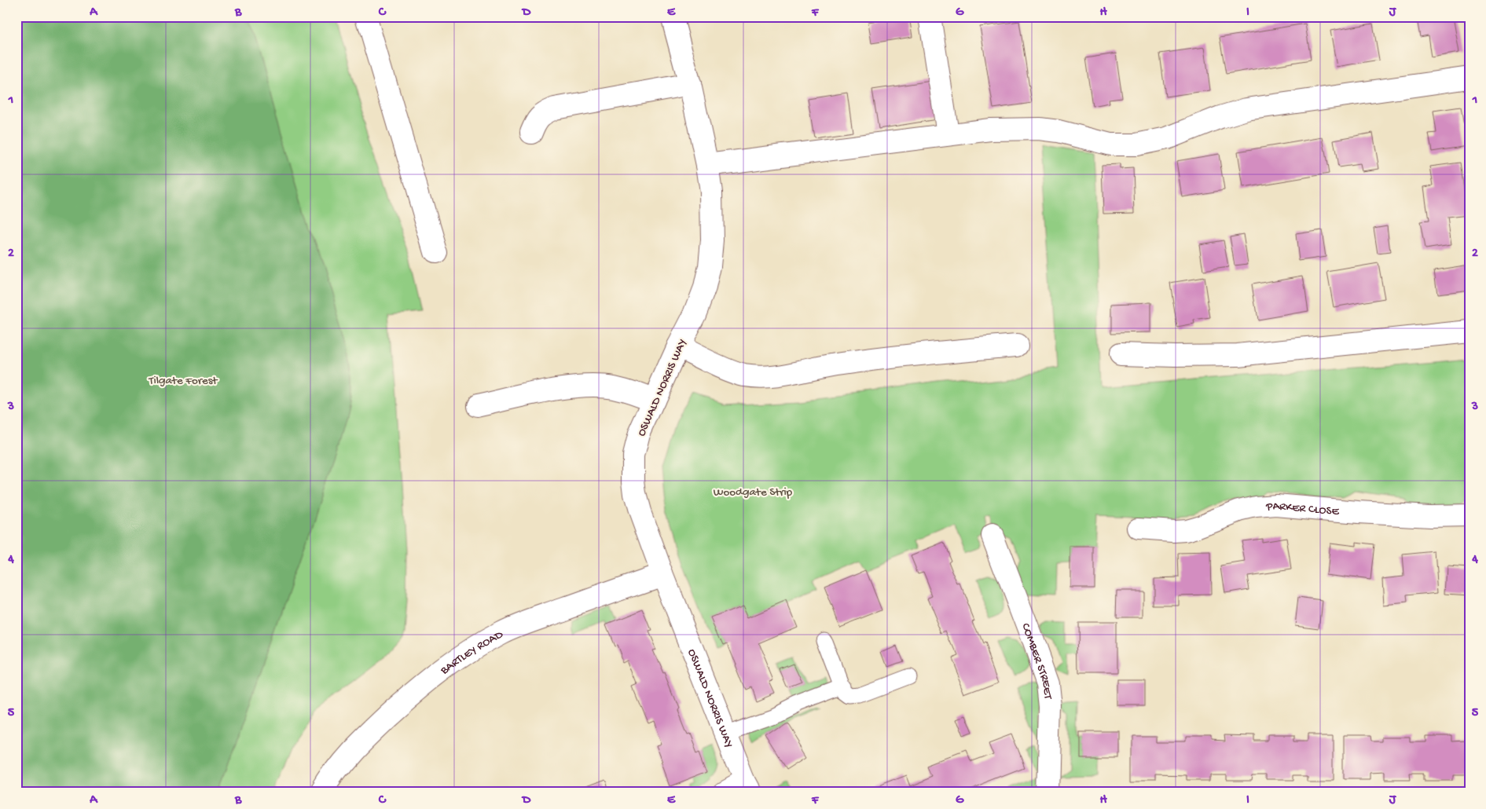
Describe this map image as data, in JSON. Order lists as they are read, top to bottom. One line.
{"streets":{"street":["OSWALD NORRIS WAY","PARKER CLOSE","BARTLEY ROAD","COMBER STREET"]},"crossings":[["OSWALD NORRIS WAY","BARTLEY ROAD"]],"parks":["Tilgate Forest","Woodgate Strip"],"grid":{"columns":["A","B","C","D","E","F","G","H","I","J"],"rows":["1","2","3","4","5"]}}
